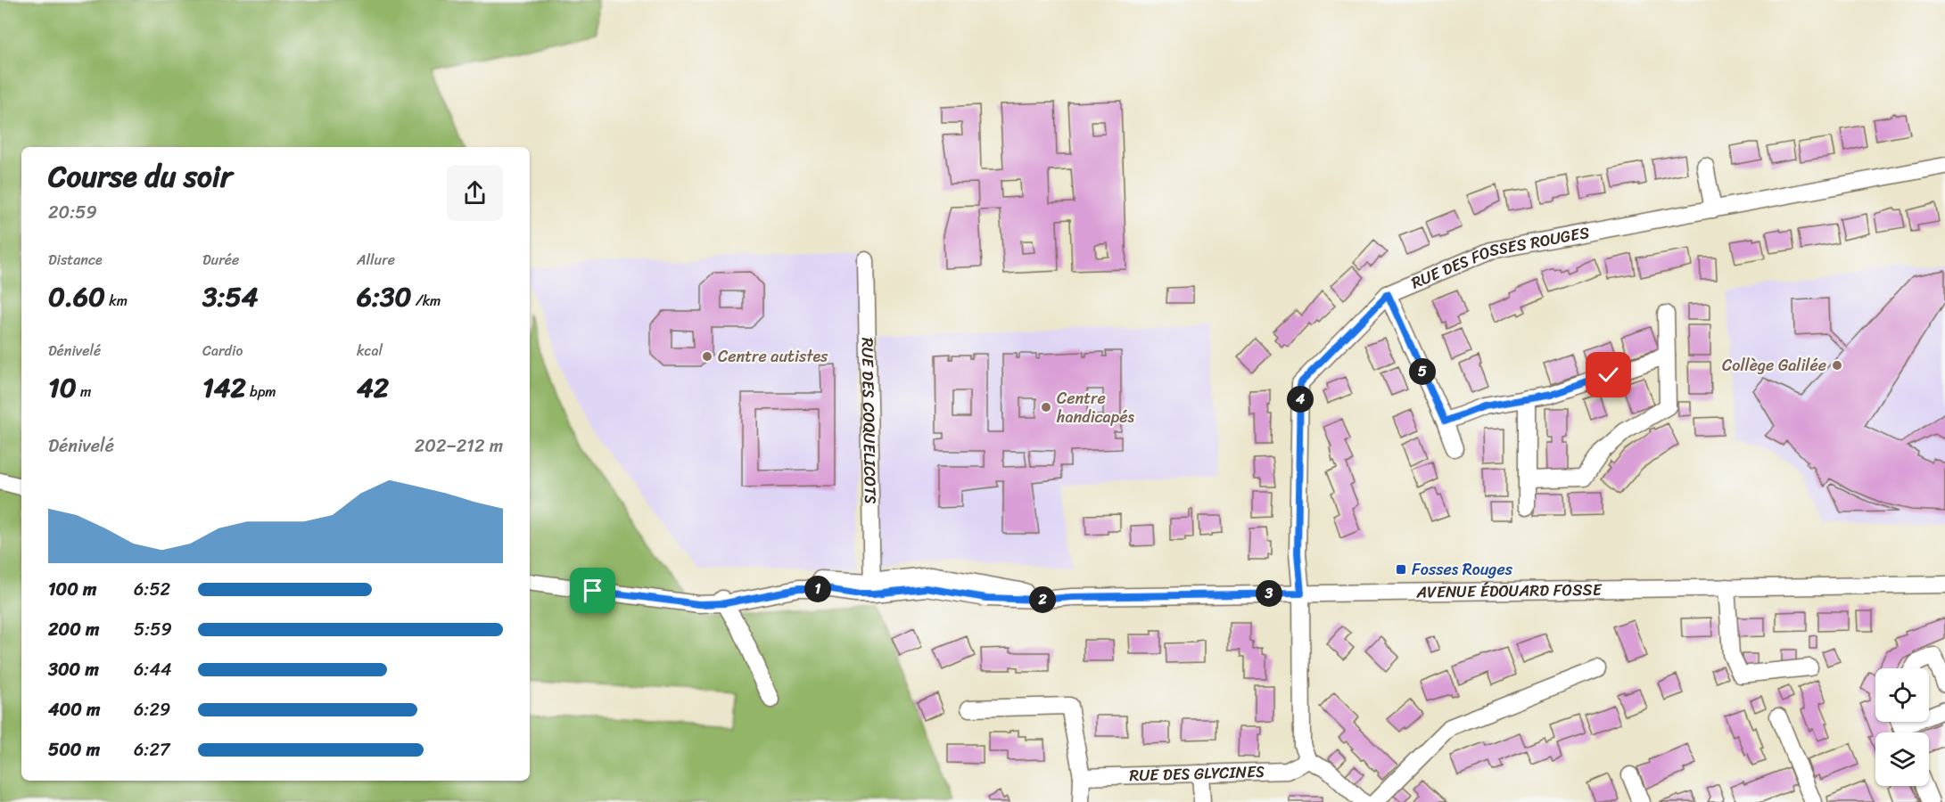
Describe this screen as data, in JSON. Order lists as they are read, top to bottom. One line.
{"streets":{"street":["RUE DES FOSSES ROUGES","RUE DES COQUELICOTS","AVENUE ÉDOUARD FOSSE","RUE DES GLYCINES"]},"crossings":[["RUE DES FOSSES ROUGES","AVENUE ÉDOUARD FOSSE"],["RUE DES FOSSES ROUGES","RUE DES GLYCINES"],["RUE DES COQUELICOTS","AVENUE ÉDOUARD FOSSE"]],"places":{"other":["Centre autistes","Collège Galilée","Centre handicapés"],"transit":["Fosses Rouges"]},"page":{"heading":["Course du soir","20:59"],"stats":[["Distance","0.60 km"],["Durée","3:54"],["Allure","6:30 /km"],["Dénivelé","10 m"],["Cardio","142 bpm"],["kcal","42"]],"pins":["5","4","1","3","2"],"chart":["Dénivelé","202–212 m"],"list":[{"name":"100 m","note":"6:52"},{"name":"200 m","note":"5:59"},{"name":"300 m","note":"6:44"},{"name":"400 m","note":"6:29"},{"name":"500 m","note":"6:27"}]}}
